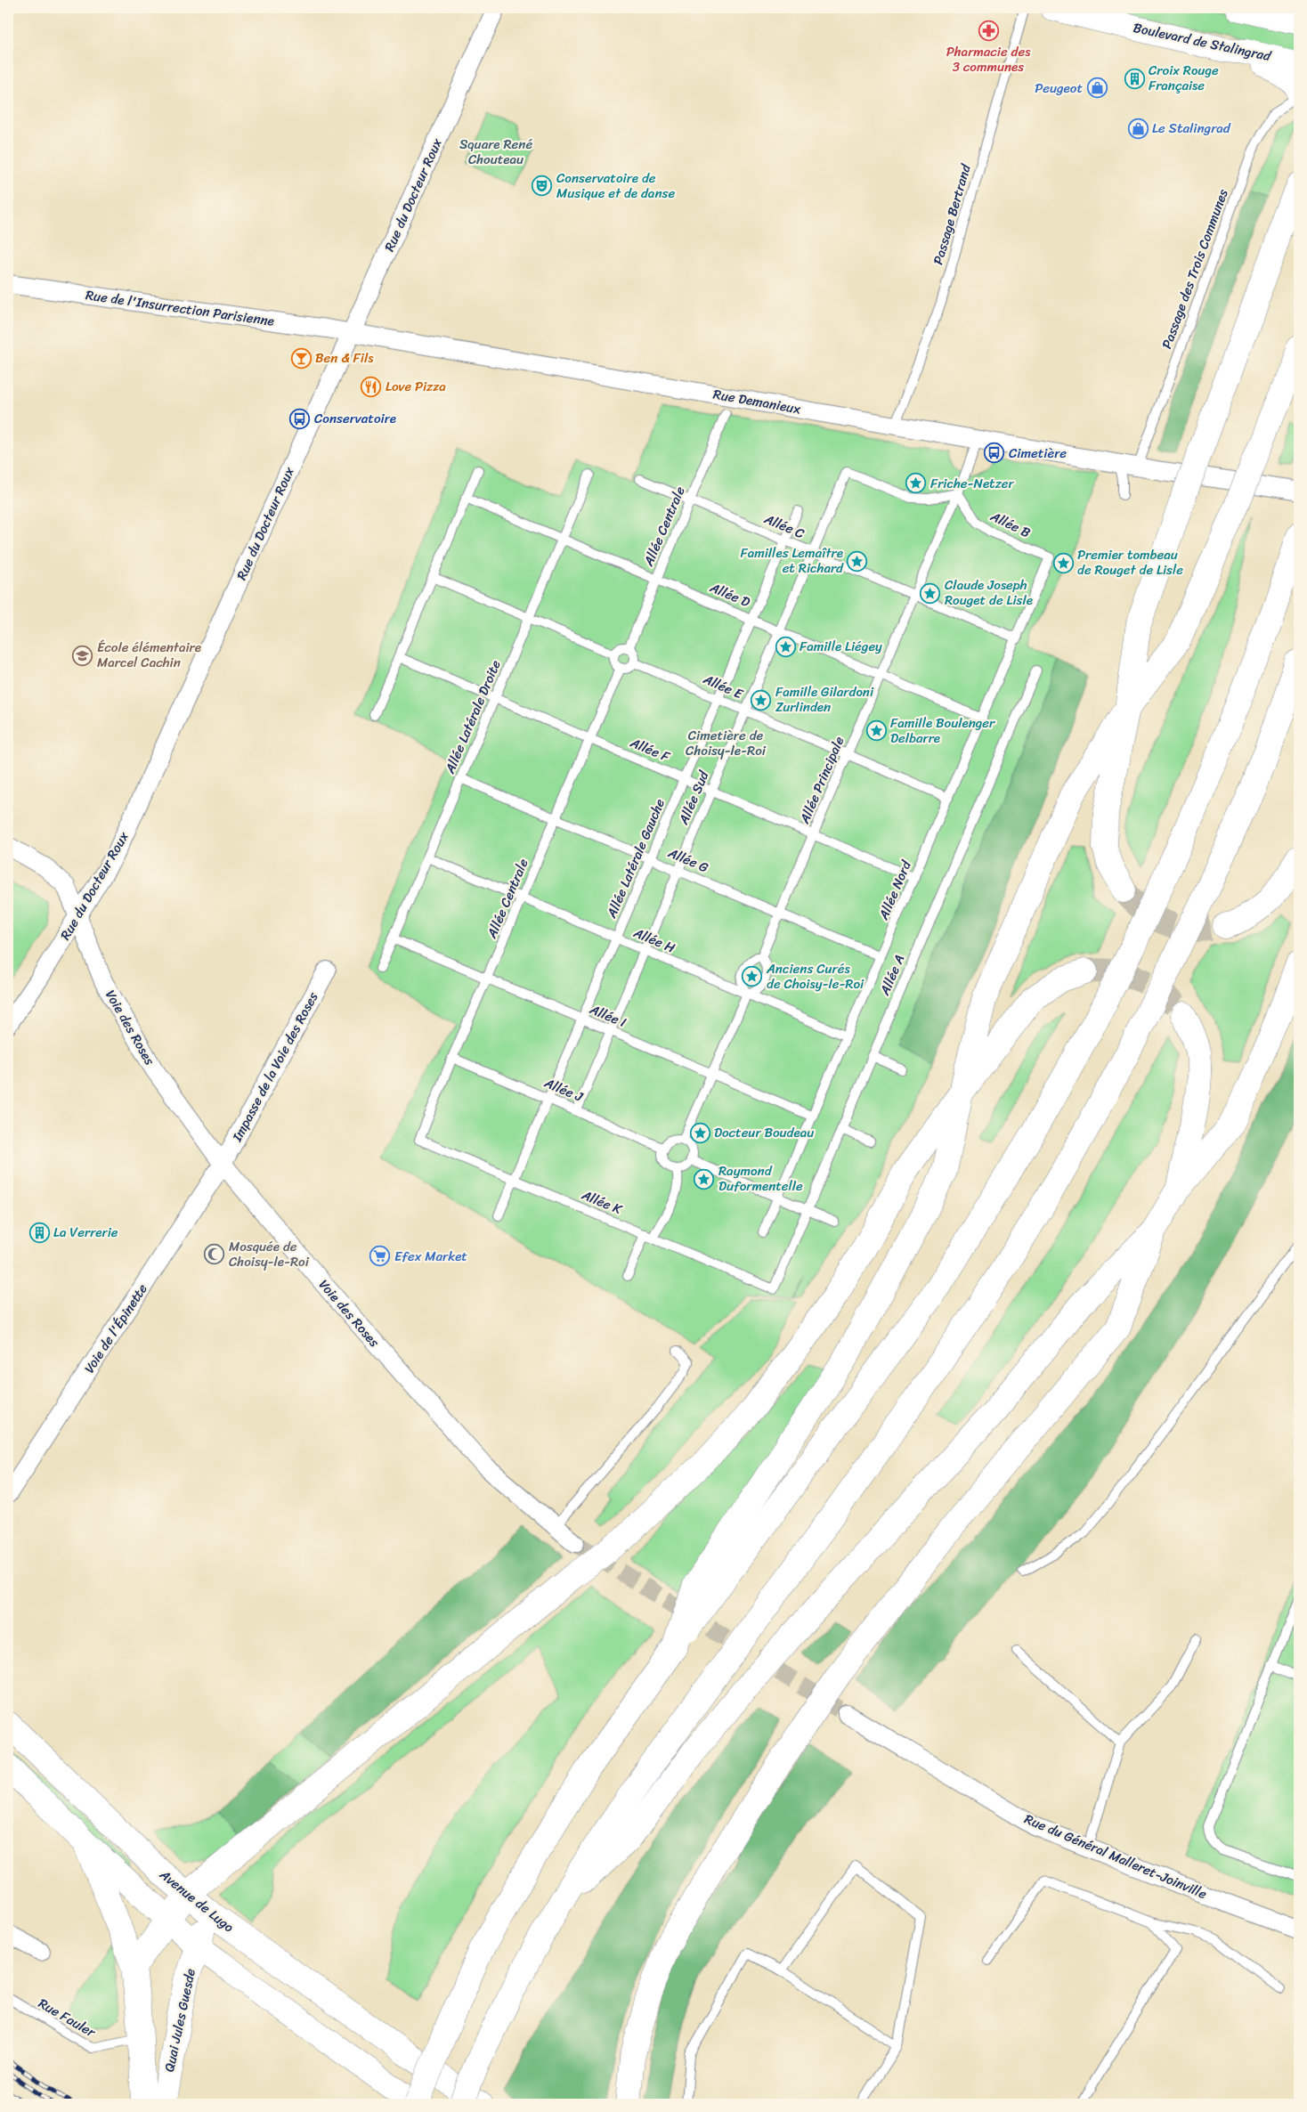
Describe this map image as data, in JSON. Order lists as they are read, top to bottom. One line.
{"streets":{"main road":["Boulevard de Stalingrad","Avenue de Lugo","Quai Jules Guesde"],"street":["Rue du Docteur Roux","Rue de l'Insurrection Parisienne","Rue Demanieux","Voie des Roses","Impasse de la Voie des Roses","Voie de l'Épinette","Rue du Général Malleret-Joinville"],"lane":["Passage Bertrand","Passage des Trois Communes","Allée B","Allée Centrale","Allée C","Allée D","Allée E","Allée Latérale Droite","Allée F","Allée Principale","Allée Sud","Allée Latérale Gauche","Allée G","Allée Nord","Allée H","Allée A","Allée I","Allée J","Allée K","Rue Fauler"]},"crossings":[["Rue du Docteur Roux","Rue de l'Insurrection Parisienne"],["Rue du Docteur Roux","Rue Demanieux"],["Rue du Docteur Roux","Voie des Roses"],["Passage Bertrand","Rue Demanieux"],["Passage des Trois Communes","Rue Demanieux"],["Rue de l'Insurrection Parisienne","Rue Demanieux"],["Rue Demanieux","Allée Principale"],["Allée B","Allée Principale"],["Allée B","Allée Sud"],["Allée B","Allée Nord"],["Allée Centrale","Allée C"],["Allée Centrale","Allée D"],["Allée Centrale","Allée E"],["Allée Centrale","Allée F"],["Allée Centrale","Allée G"],["Allée Centrale","Allée H"],["Allée Centrale","Allée I"],["Allée Centrale","Allée J"],["Allée Centrale","Allée K"],["Allée C","Allée Principale"],["Allée C","Allée Sud"],["Allée C","Allée Latérale Gauche"],["Allée C","Allée Nord"],["Allée D","Allée Latérale Droite"],["Allée D","Allée Principale"],["Allée D","Allée Sud"],["Allée D","Allée Latérale Gauche"],["Allée D","Allée Nord"],["Allée E","Allée Principale"],["Allée E","Allée Sud"],["Allée E","Allée Latérale Gauche"],["Allée E","Allée Nord"],["Allée Latérale Droite","Allée F"],["Allée Latérale Droite","Allée G"],["Allée Latérale Droite","Allée H"],["Allée Latérale Droite","Allée I"],["Allée F","Allée Principale"],["Allée F","Allée Sud"],["Allée F","Allée Latérale Gauche"],["Allée F","Allée Nord"],["Allée Principale","Allée Sud"],["Allée Principale","Allée G"],["Allée Principale","Allée H"],["Allée Sud","Allée G"],["Allée Sud","Allée H"],["Allée Sud","Allée I"],["Allée Sud","Allée J"],["Allée Latérale Gauche","Allée G"],["Allée Latérale Gauche","Allée H"],["Allée Latérale Gauche","Allée I"],["Allée Latérale Gauche","Allée J"],["Allée Latérale Gauche","Allée K"],["Allée G","Allée Nord"],["Allée Nord","Allée H"],["Allée Nord","Allée I"],["Allée A","Allée K"],["Voie des Roses","Impasse de la Voie des Roses"],["Voie des Roses","Voie de l'Épinette"],["Impasse de la Voie des Roses","Voie de l'Épinette"],["Avenue de Lugo","Quai Jules Guesde"],["Rue Fauler","Quai Jules Guesde"]],"parks":["Square René Chouteau","Cimetière de Choisy-le-Roi"],"places":{"pharmacy":["Pharmacie des 3 communes"],"building":["Croix Rouge Française","La Verrerie"],"shop":["Peugeot","Le Stalingrad"],"theatre":["Conservatoire de Musique et de danse"],"bar":["Ben & Fils"],"restaurant":["Love Pizza"],"bus stop":["Conservatoire","Cimetière"],"place":["Friche-Netzer","Familles Lemaître et Richard","Premier tombeau de Rouget de Lisle","Claude Joseph Rouget de Lisle","Famille Liégey","Famille Gilardoni Zurlinden","Famille Boulenger Delbarre","Anciens Curés de Choisy-le-Roi","Docteur Boudeau","Raymond Duformentelle"],"school or university":["École élémentaire Marcel Cachin"],"mosque":["Mosquée de Choisy-le-Roi"],"supermarket":["Efex Market"]}}
